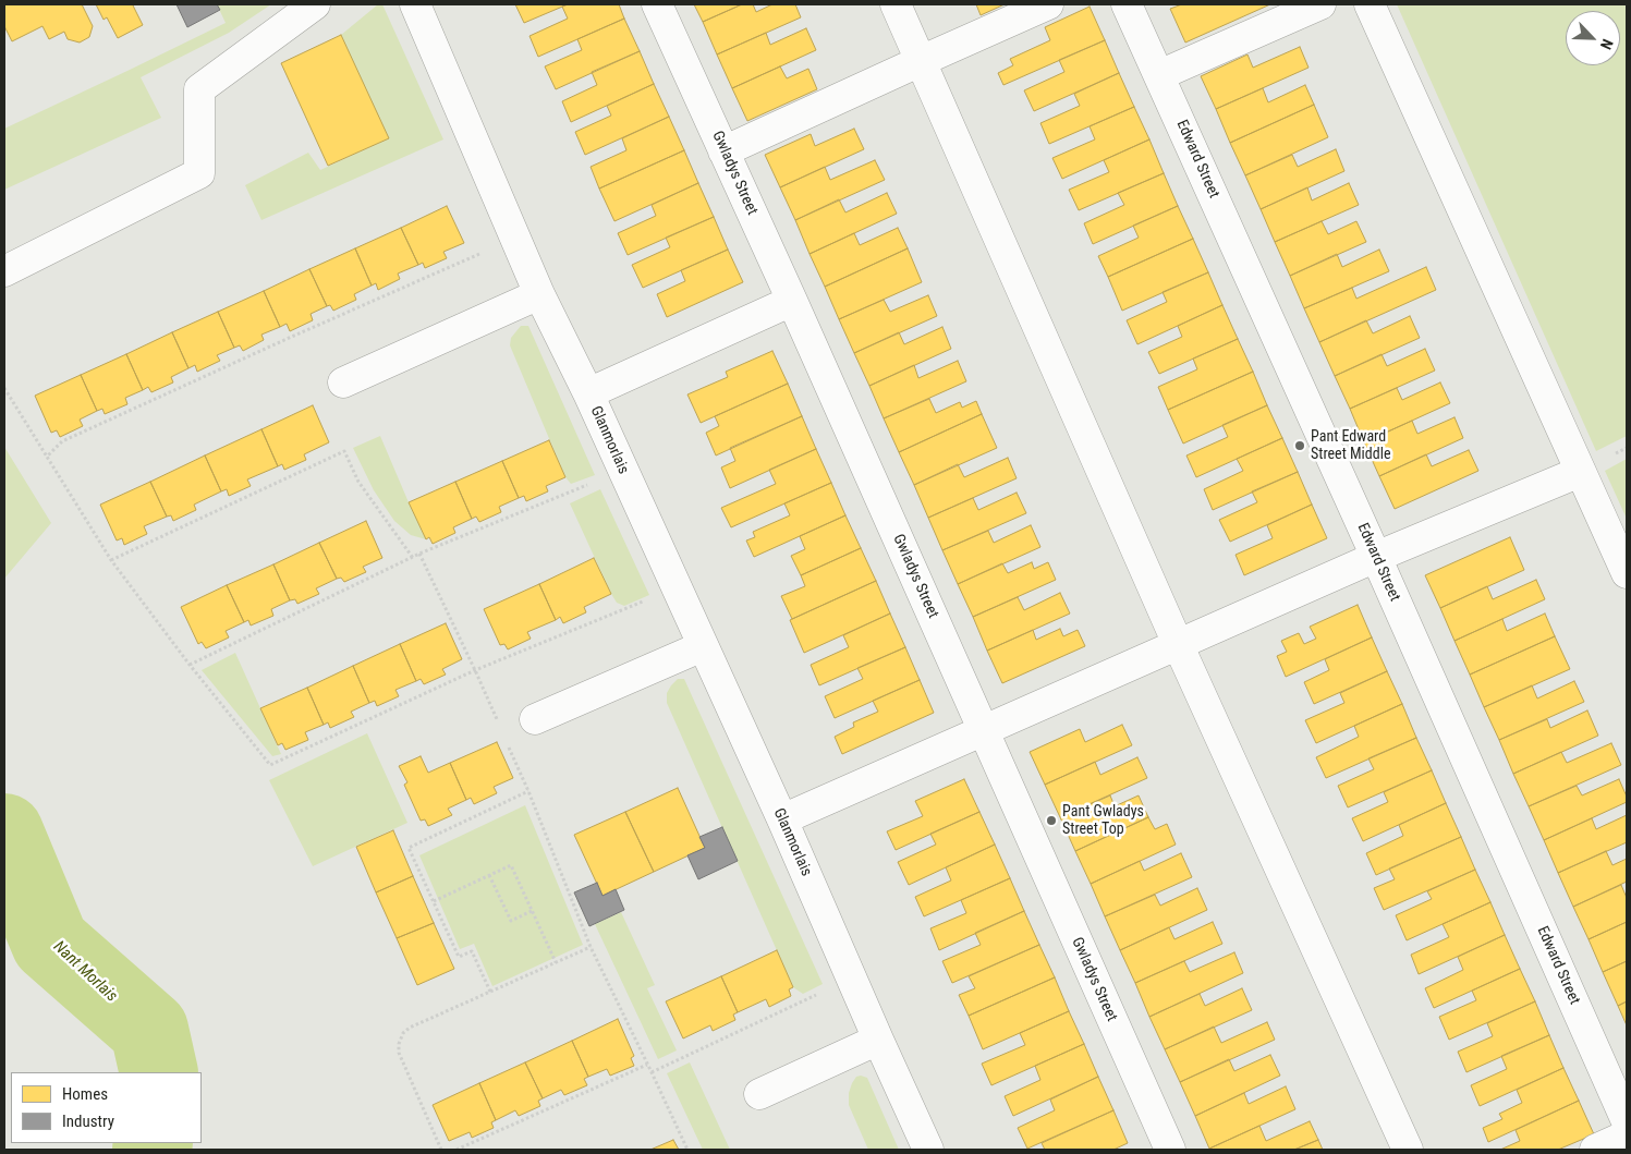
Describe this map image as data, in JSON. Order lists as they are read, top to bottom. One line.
{"streets":{"street":["Edward Street","Gwladys Street","Glanmorlais"]},"water":["Nant Morlais"],"places":["Pant Edward Street Middle","Pant Gwladys Street Top"],"legend":["Homes","Industry"],"north":"bottom right"}
